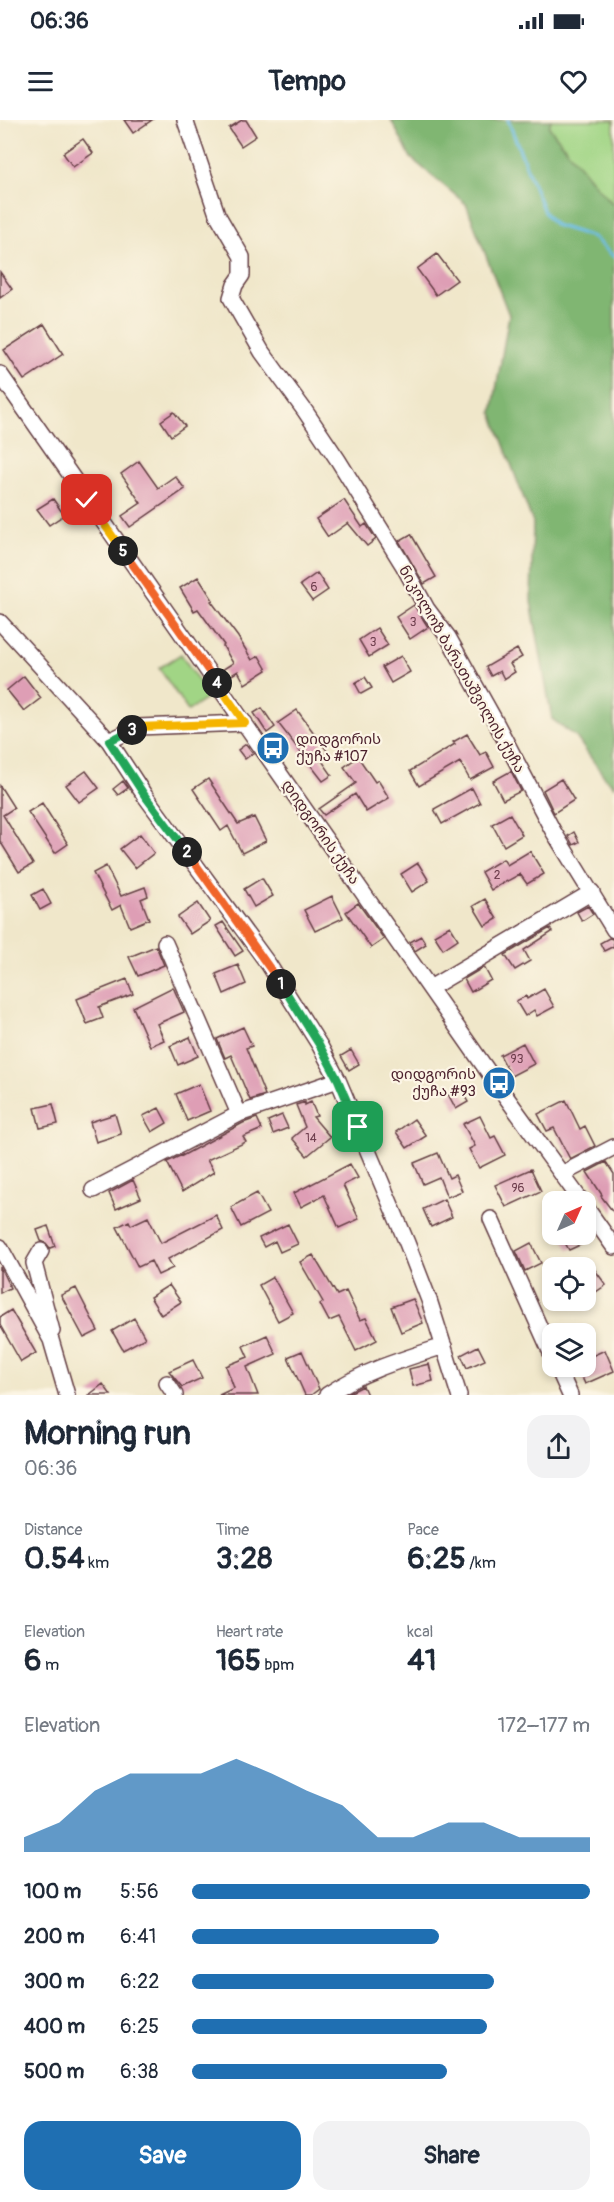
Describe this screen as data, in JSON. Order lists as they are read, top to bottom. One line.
{"streets":{"street":["ნიკოლოზ ბარათაშვილის ქუჩა","დიდგორის ქუჩა"]},"places":{"bus stop":["დიდგორის ქუჩა #107","დიდგორის ქუჩა #93"]},"house_numbers":["6","3","3","2","93","14","96"],"north":"top right","page":{"status":"06:36","header":"Tempo","pins":["5","4","3","2","1"],"heading":["Morning run","06:36"],"stats":[["Distance","0.54 km"],["Time","3:28"],["Pace","6:25 /km"],["Elevation","6 m"],["Heart rate","165 bpm"],["kcal","41"]],"chart":["Elevation","172–177 m"],"list":[{"name":"100 m","note":"5:56"},{"name":"200 m","note":"6:41"},{"name":"300 m","note":"6:22"},{"name":"400 m","note":"6:25"},{"name":"500 m","note":"6:38"}],"buttons":["Save","Share"]}}
